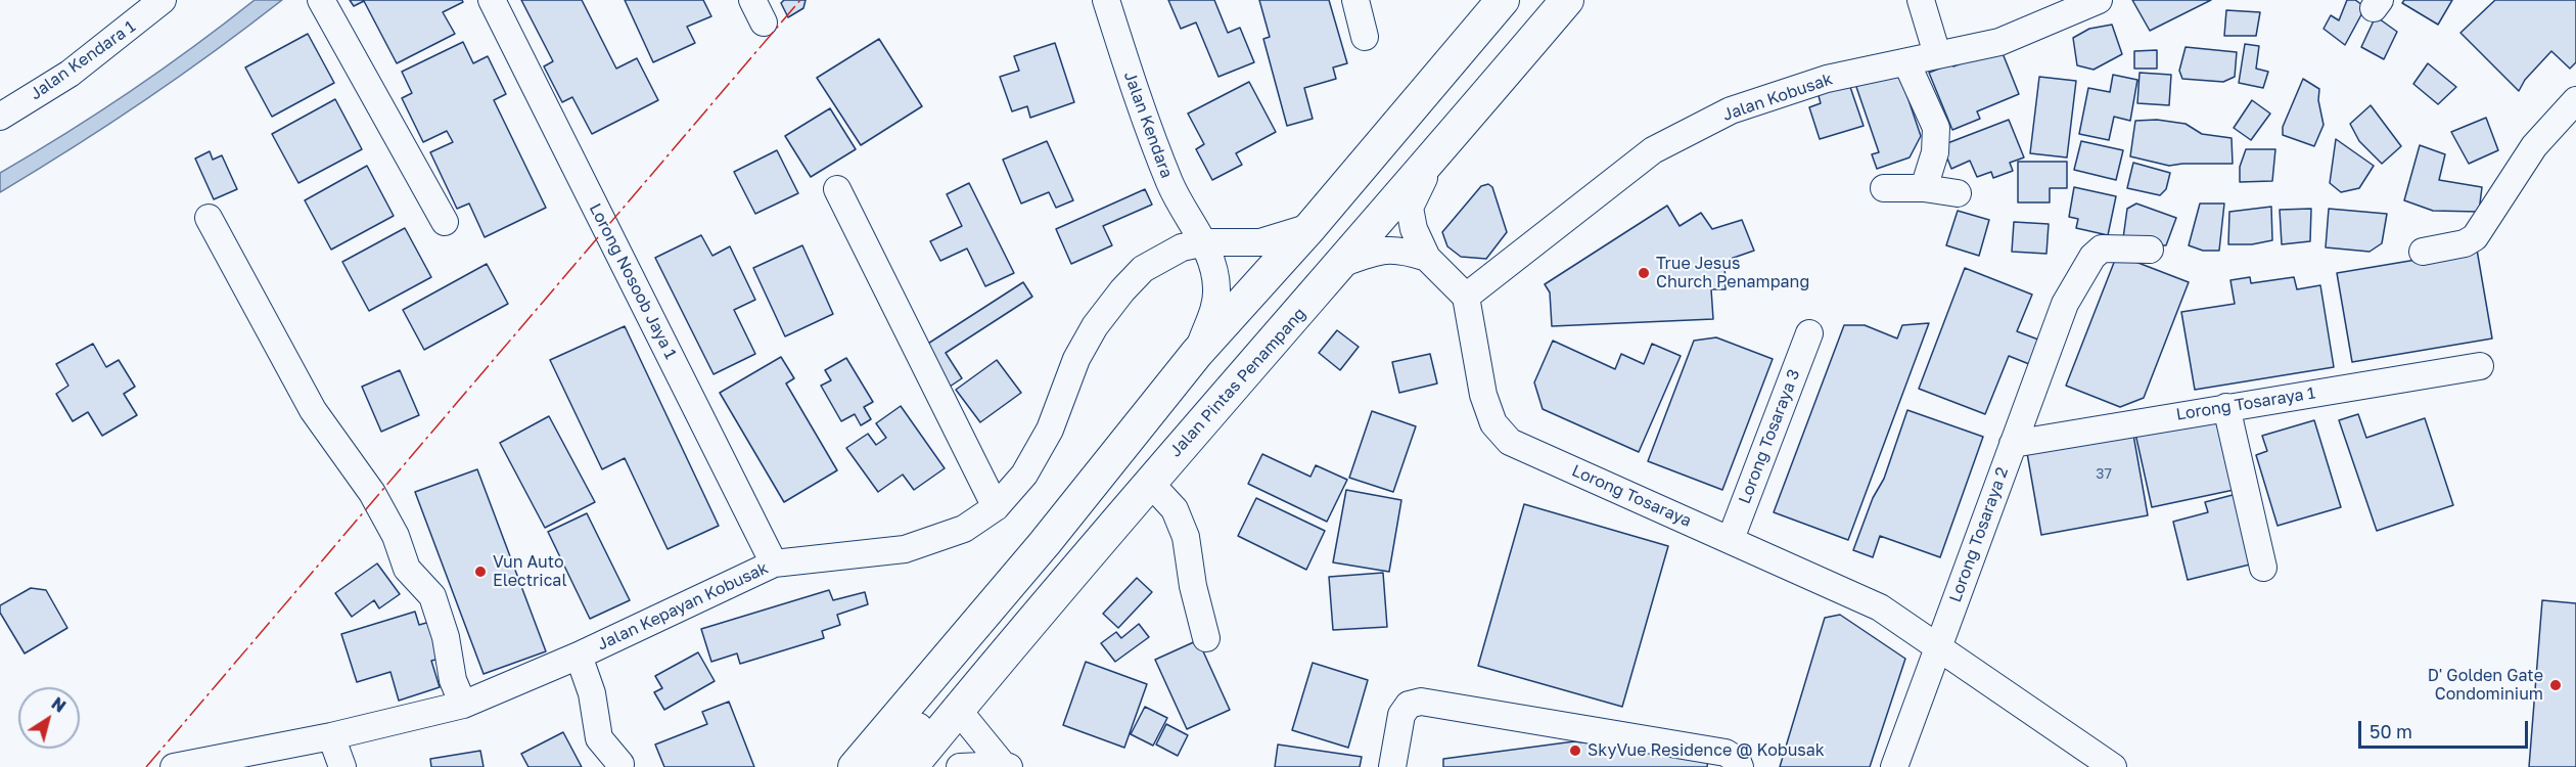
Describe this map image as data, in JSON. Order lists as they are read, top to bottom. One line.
{"streets":{"main road":["Jalan Pintas Penampang"],"street":["Jalan Kendara 1","Jalan Kobusak","Jalan Kendara","Lorong Nosoob Jaya 1","Lorong Tosaraya 1","Lorong Tosaraya 3","Lorong Tosaraya","Lorong Tosaraya 2","Jalan Kepayan Kobusak"]},"crossings":[["Jalan Kobusak","Lorong Tosaraya"],["Jalan Kendara","Jalan Kepayan Kobusak"],["Lorong Nosoob Jaya 1","Jalan Kepayan Kobusak"],["Lorong Tosaraya 1","Lorong Tosaraya 2"],["Lorong Tosaraya 3","Lorong Tosaraya"],["Lorong Tosaraya","Lorong Tosaraya 2"]],"places":["True Jesus Church Penampang","Vun Auto Electrical","D' Golden Gate Condominium","SkyVue Residence @ Kobusak"],"house_numbers":["37"],"scale_bar":"50 m","north":"top right"}
